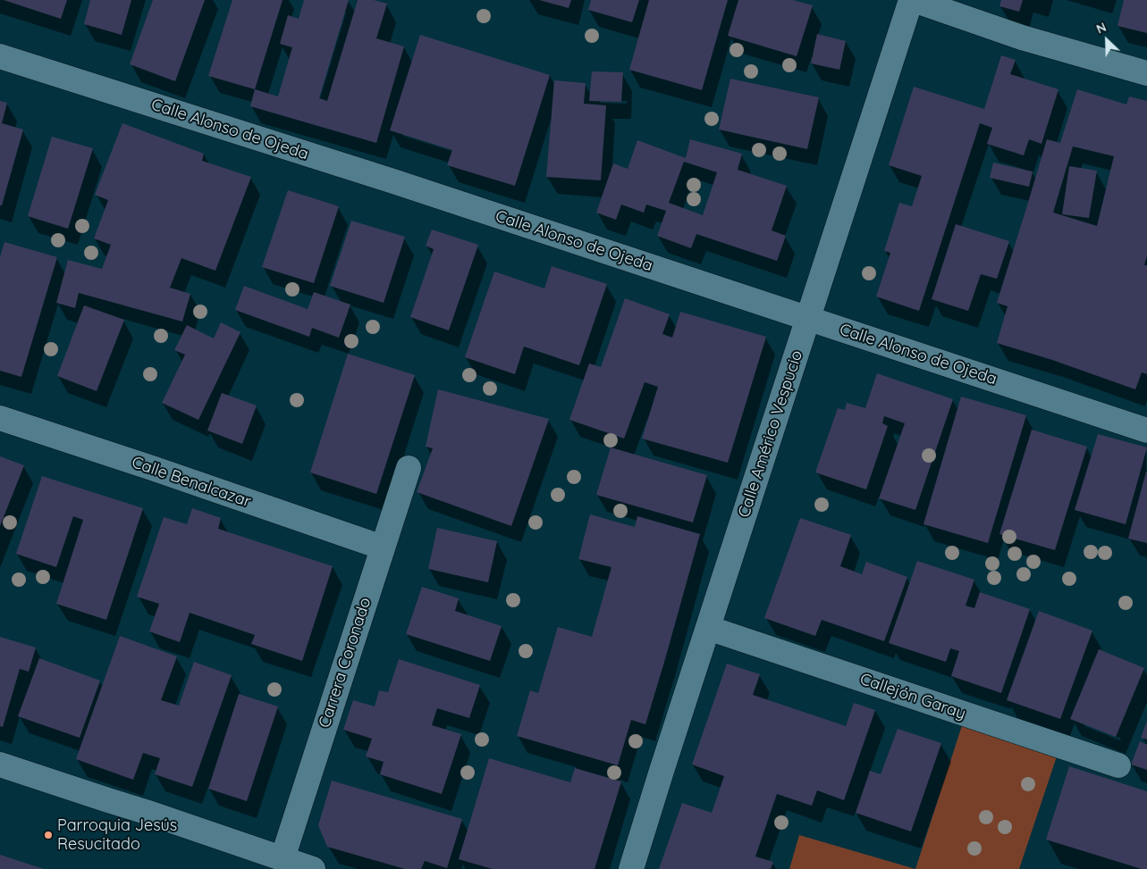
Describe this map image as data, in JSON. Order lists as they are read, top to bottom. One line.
{"streets":{"street":["Calle Alonso de Ojeda","Calle Américo Vespucio","Calle Benalcazar","Carrera Coronado","Callejón Garay"]},"crossings":[["Calle Alonso de Ojeda","Calle Américo Vespucio"],["Calle Américo Vespucio","Callejón Garay"],["Calle Benalcazar","Carrera Coronado"]],"places":["Parroquia Jesús Resucitado"],"north":"top left"}
